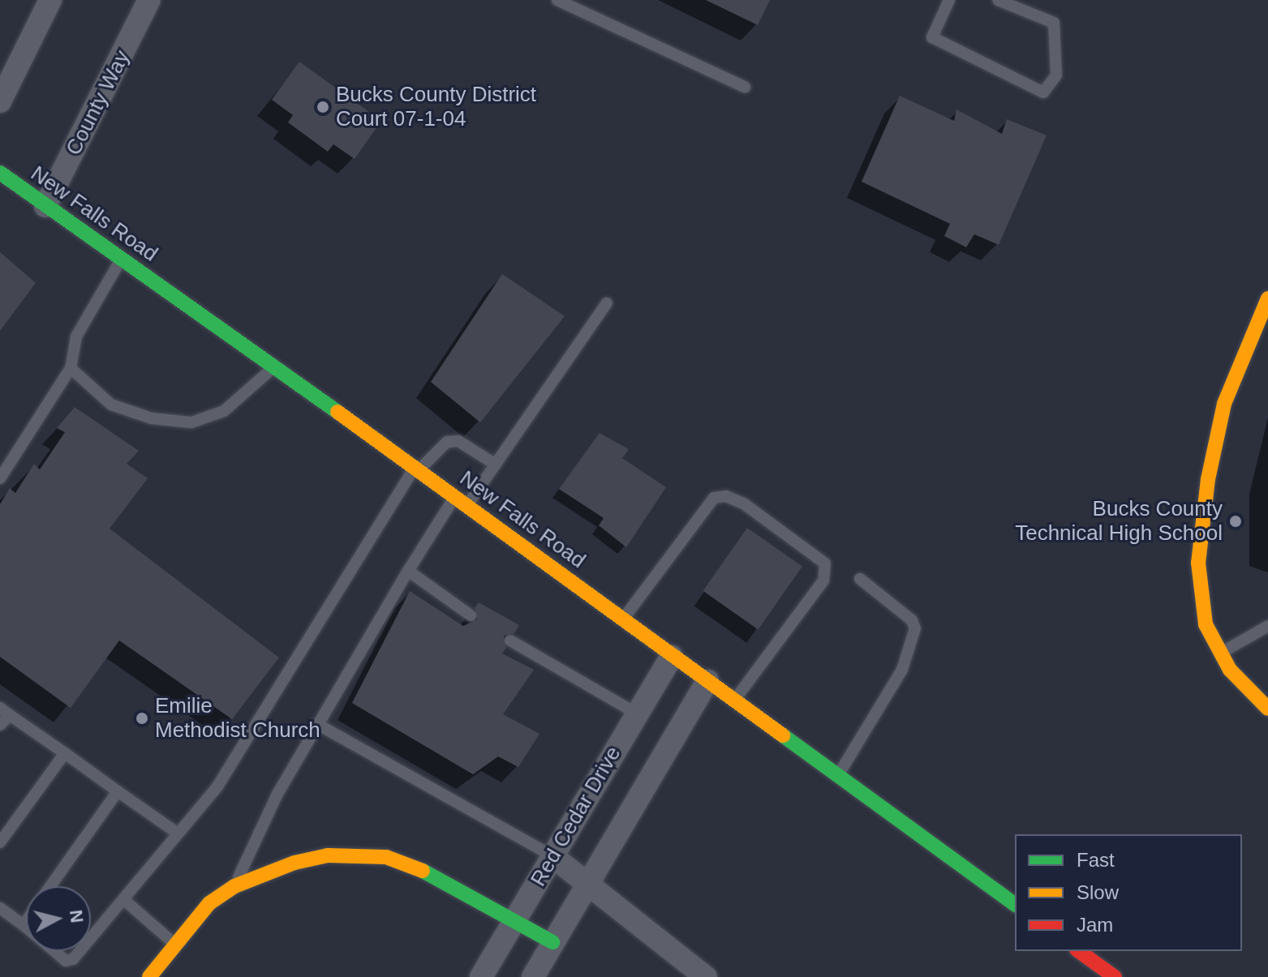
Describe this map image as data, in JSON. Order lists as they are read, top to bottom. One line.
{"streets":{"main road":["New Falls Road"],"street":["County Way","Red Cedar Drive"]},"crossings":[["County Way","New Falls Road"],["New Falls Road","Red Cedar Drive"]],"places":["Bucks County District Court 07-1-04","Bucks County Technical High School","Emilie Methodist Church"],"legend":["Fast","Slow","Jam"],"north":"right"}
